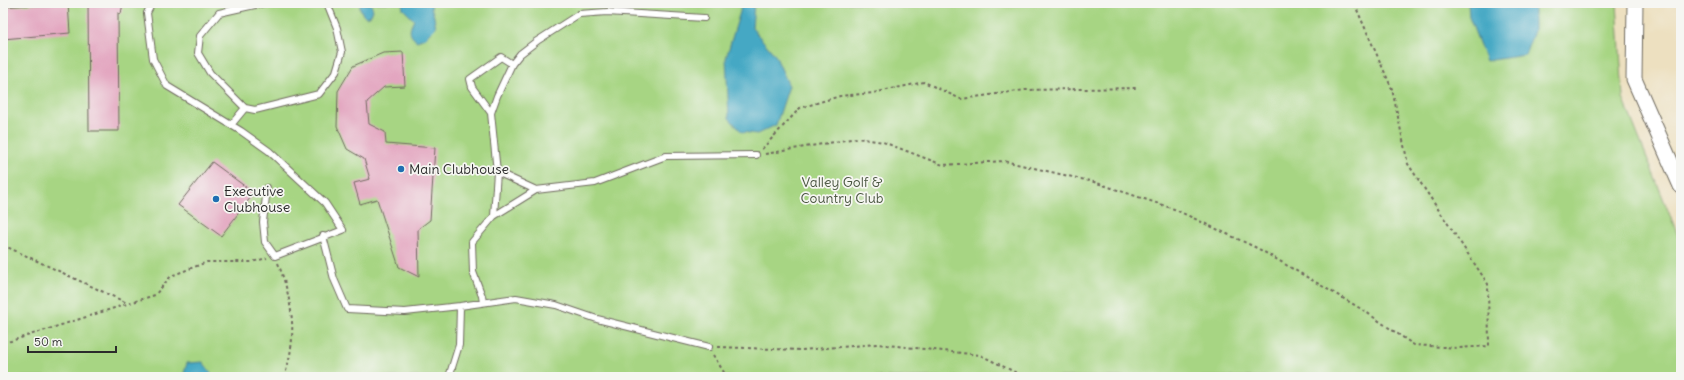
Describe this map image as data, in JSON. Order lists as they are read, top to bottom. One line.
{"parks":["Valley Golf & Country Club"],"places":["Main Clubhouse","Executive Clubhouse"],"scale_bar":"50 m"}
